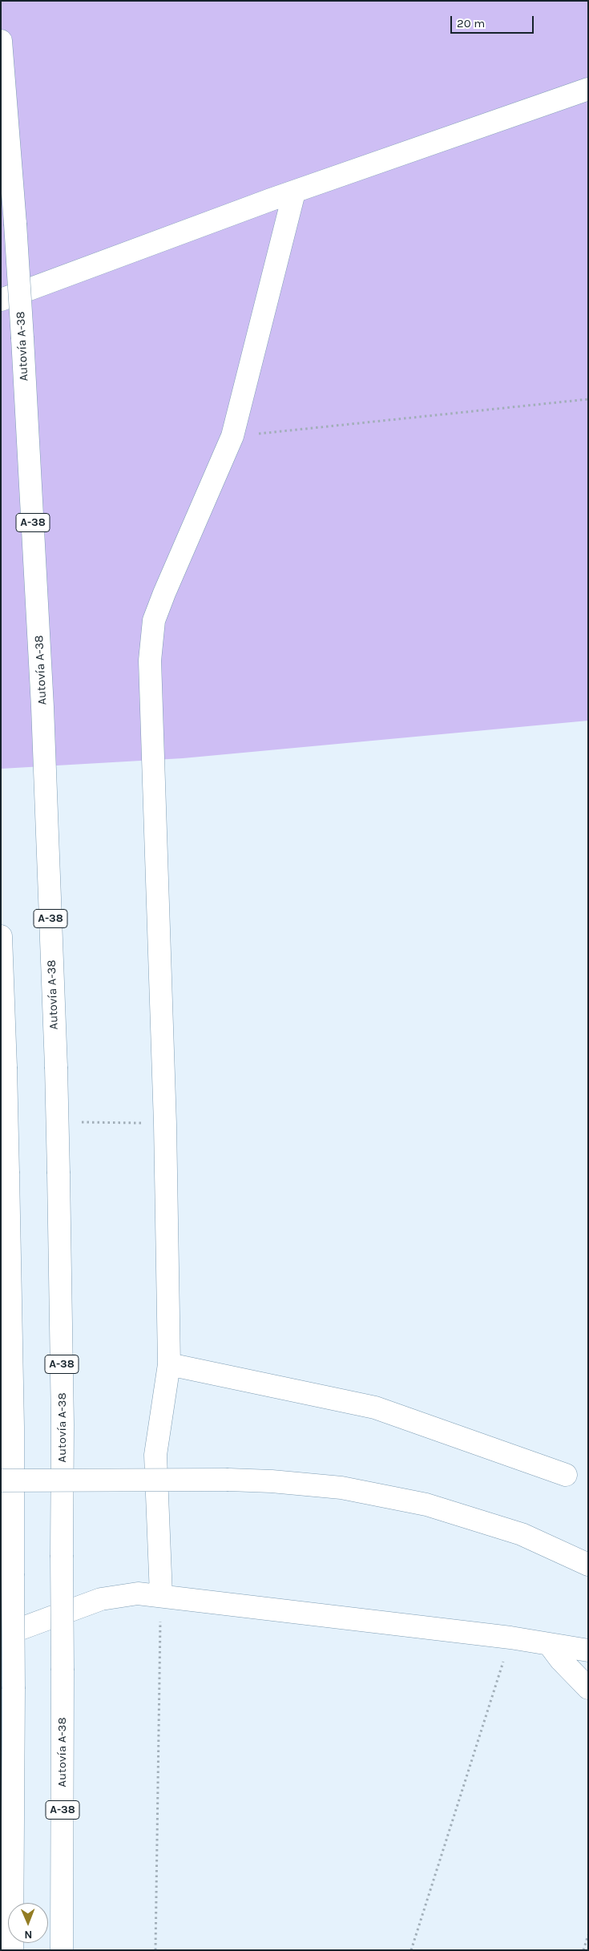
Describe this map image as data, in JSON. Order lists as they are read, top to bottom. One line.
{"streets":{"main road":["Autovía A-38","A-38"]},"scale_bar":"20 m","north":"bottom"}
